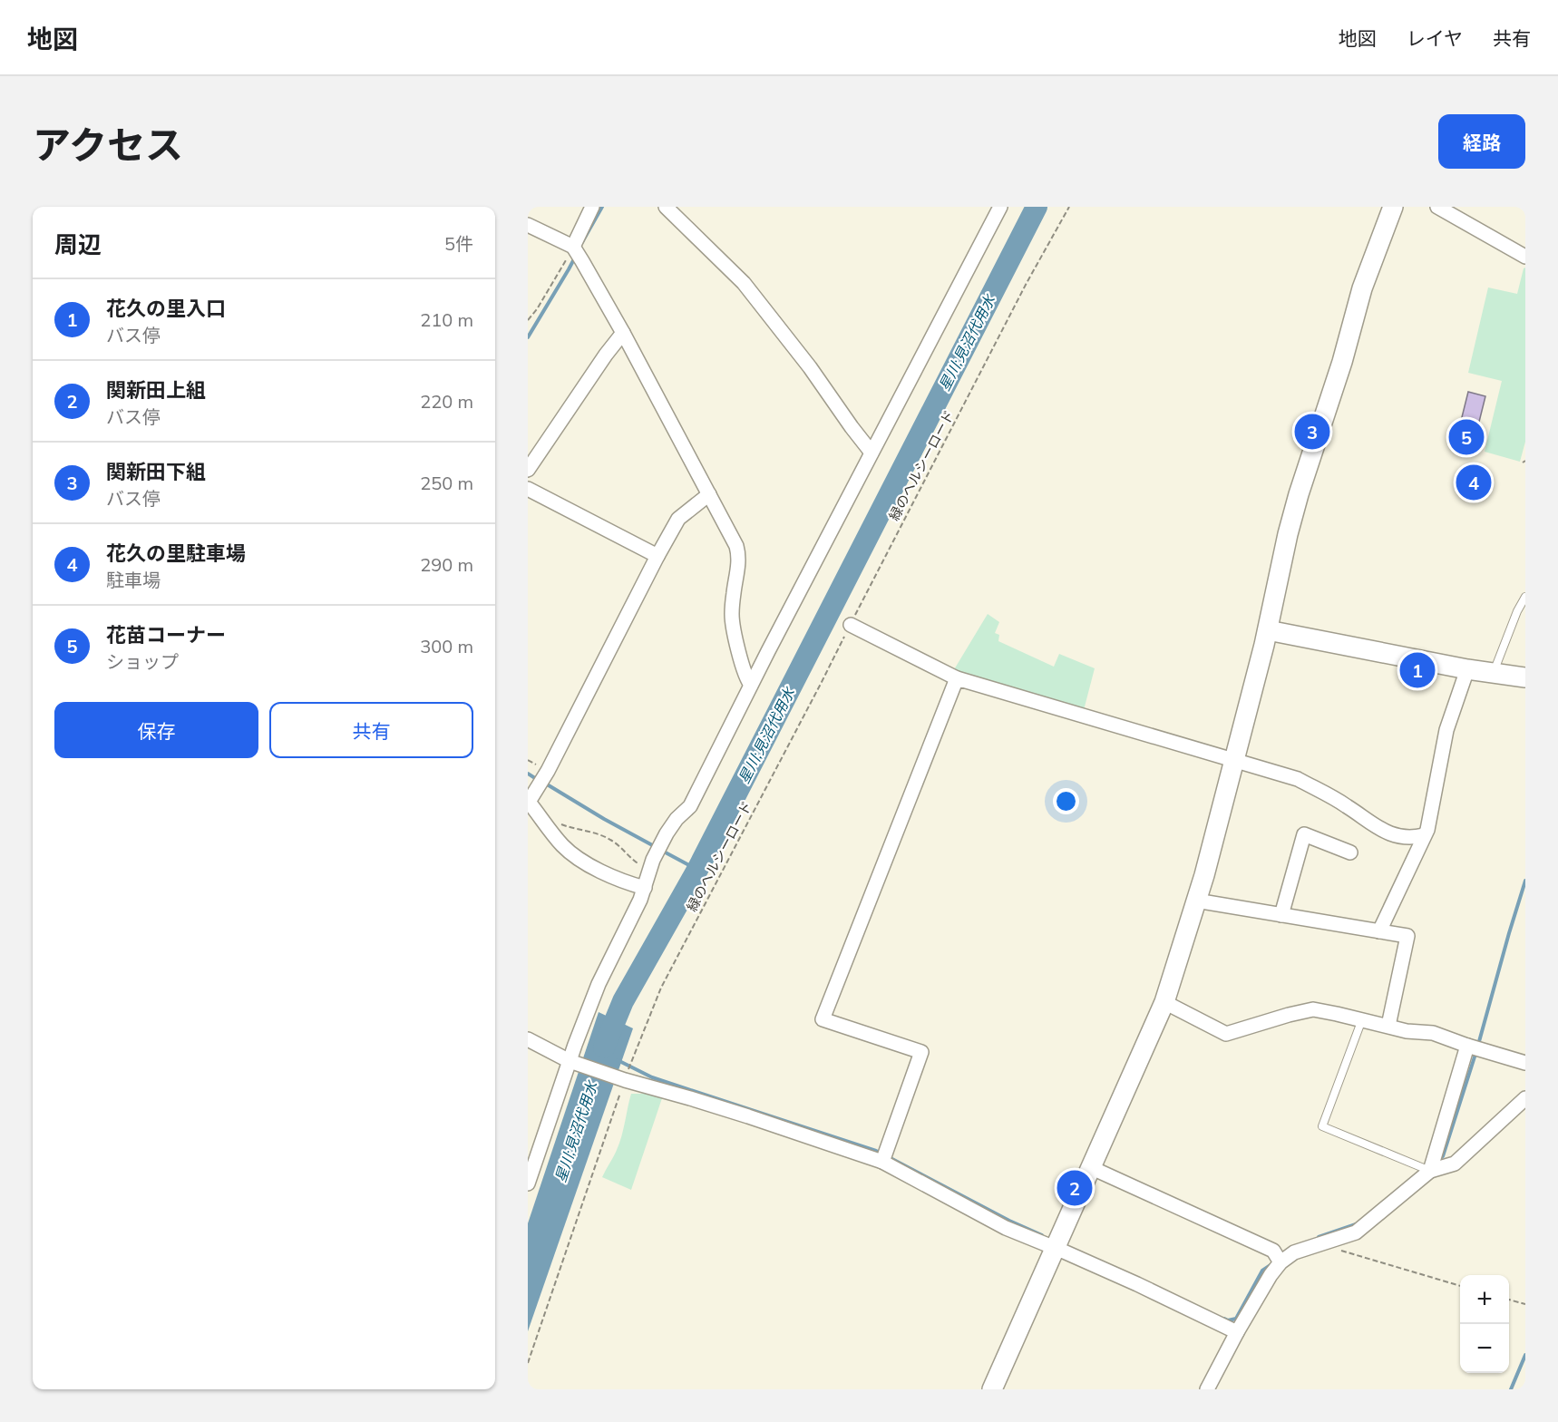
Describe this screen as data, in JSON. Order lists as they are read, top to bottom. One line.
{"streets":{"path":["緑のヘルシーロード"]},"water":["星川;見沼代用水"],"page":{"header":"地図","nav":["地図","レイヤ","共有"],"title":"アクセス","buttons":["経路",["保存","共有"]],"heading":["周辺","5件"],"list":[{"mark":"1","name":"花久の里入口","note":"バス停","value":"210 m"},{"mark":"2","name":"関新田上組","note":"バス停","value":"220 m"},{"mark":"3","name":"関新田下組","note":"バス停","value":"250 m"},{"mark":"4","name":"花久の里駐車場","note":"駐車場","value":"290 m"},{"mark":"5","name":"花苗コーナー","note":"ショップ","value":"300 m"}],"pins":["3","5","4","1","2"],"map_buttons":["+","−"]}}
